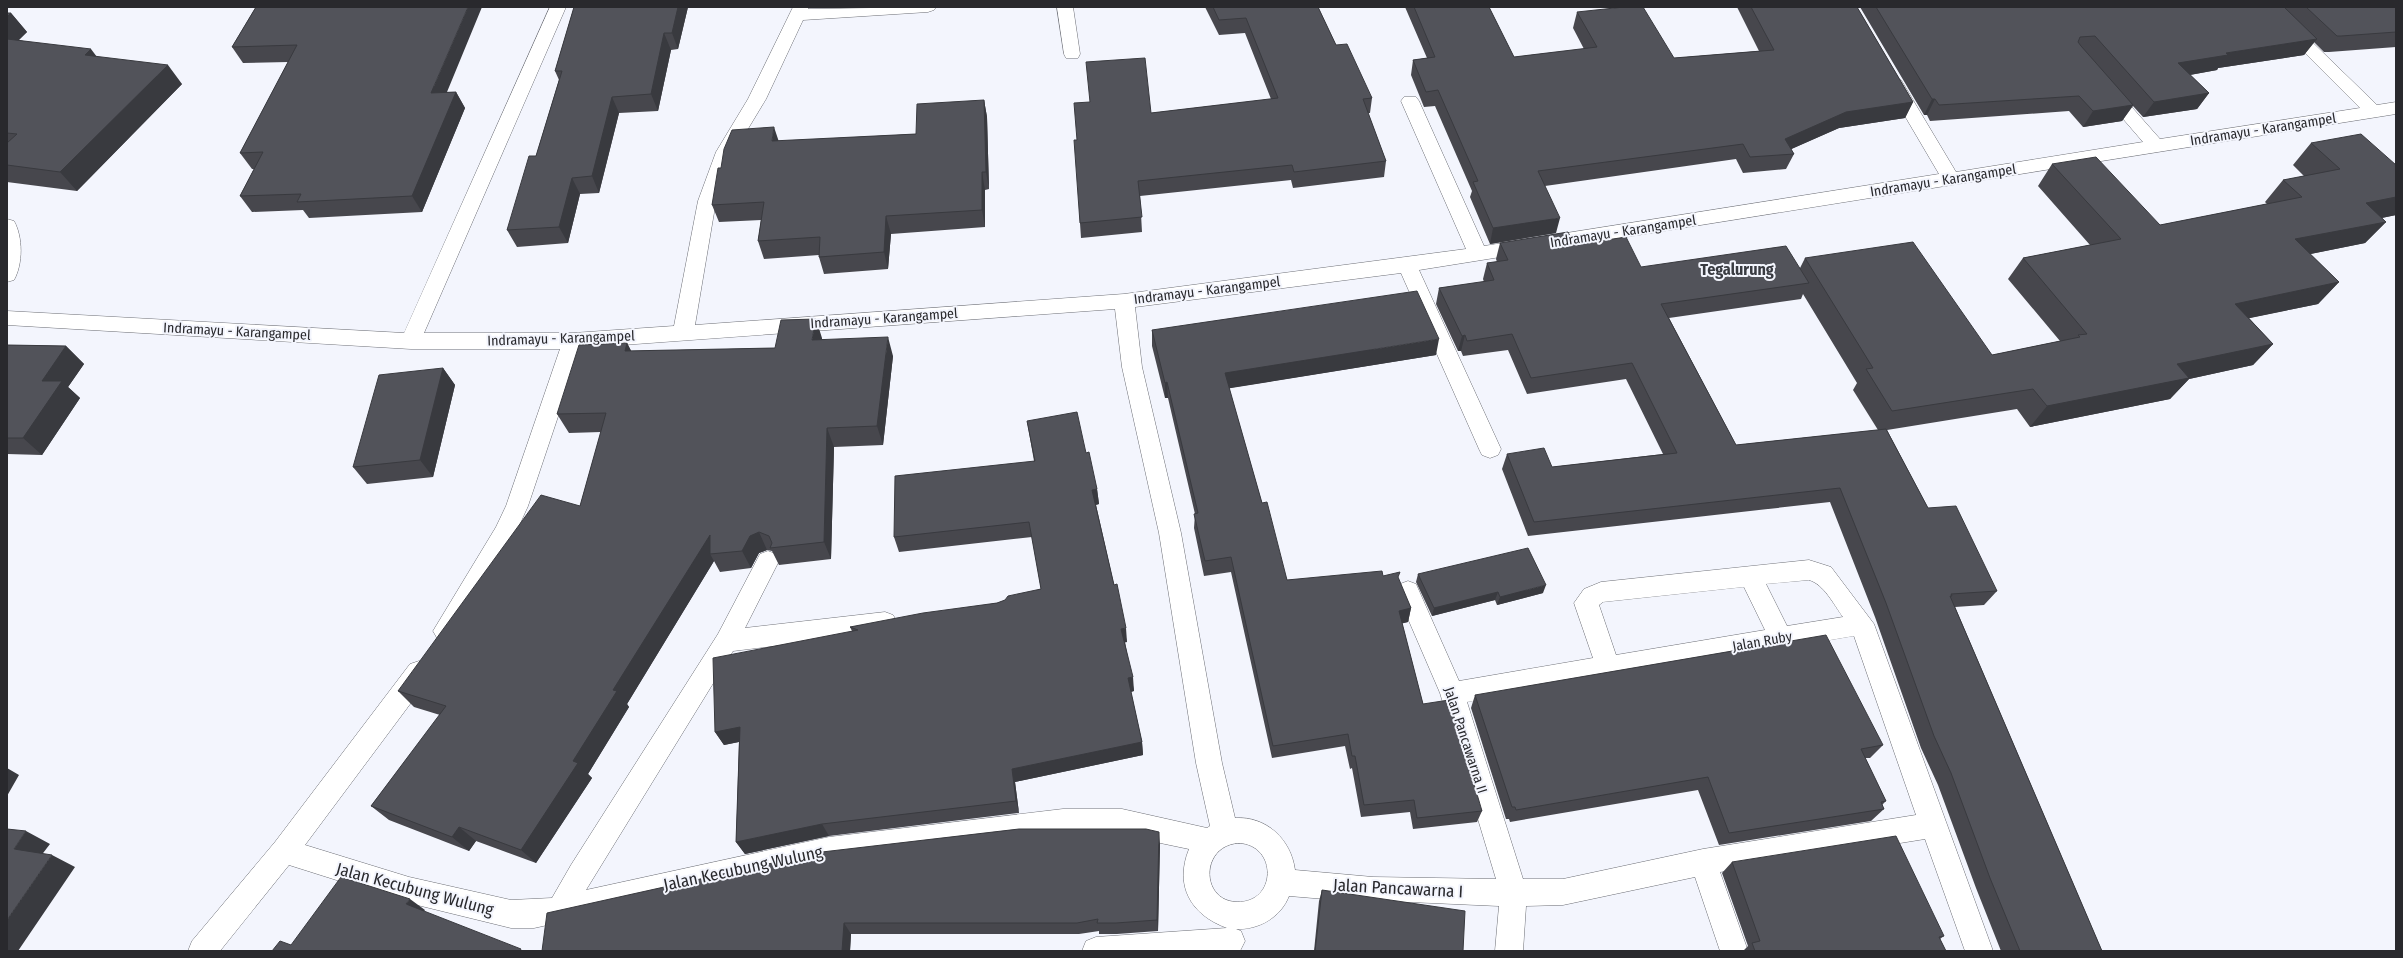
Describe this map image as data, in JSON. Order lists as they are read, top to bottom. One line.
{"streets":{"street":["Indramayu - Karangampel","Jalan Ruby","Jalan Pancawarna II","Jalan Kecubung Wulung","Jalan Pancawarna I"]},"crossings":[["Jalan Ruby","Jalan Pancawarna II"],["Jalan Pancawarna II","Jalan Pancawarna I"],["Jalan Kecubung Wulung","Jalan Pancawarna I"]],"districts":["Tegalurung"]}
